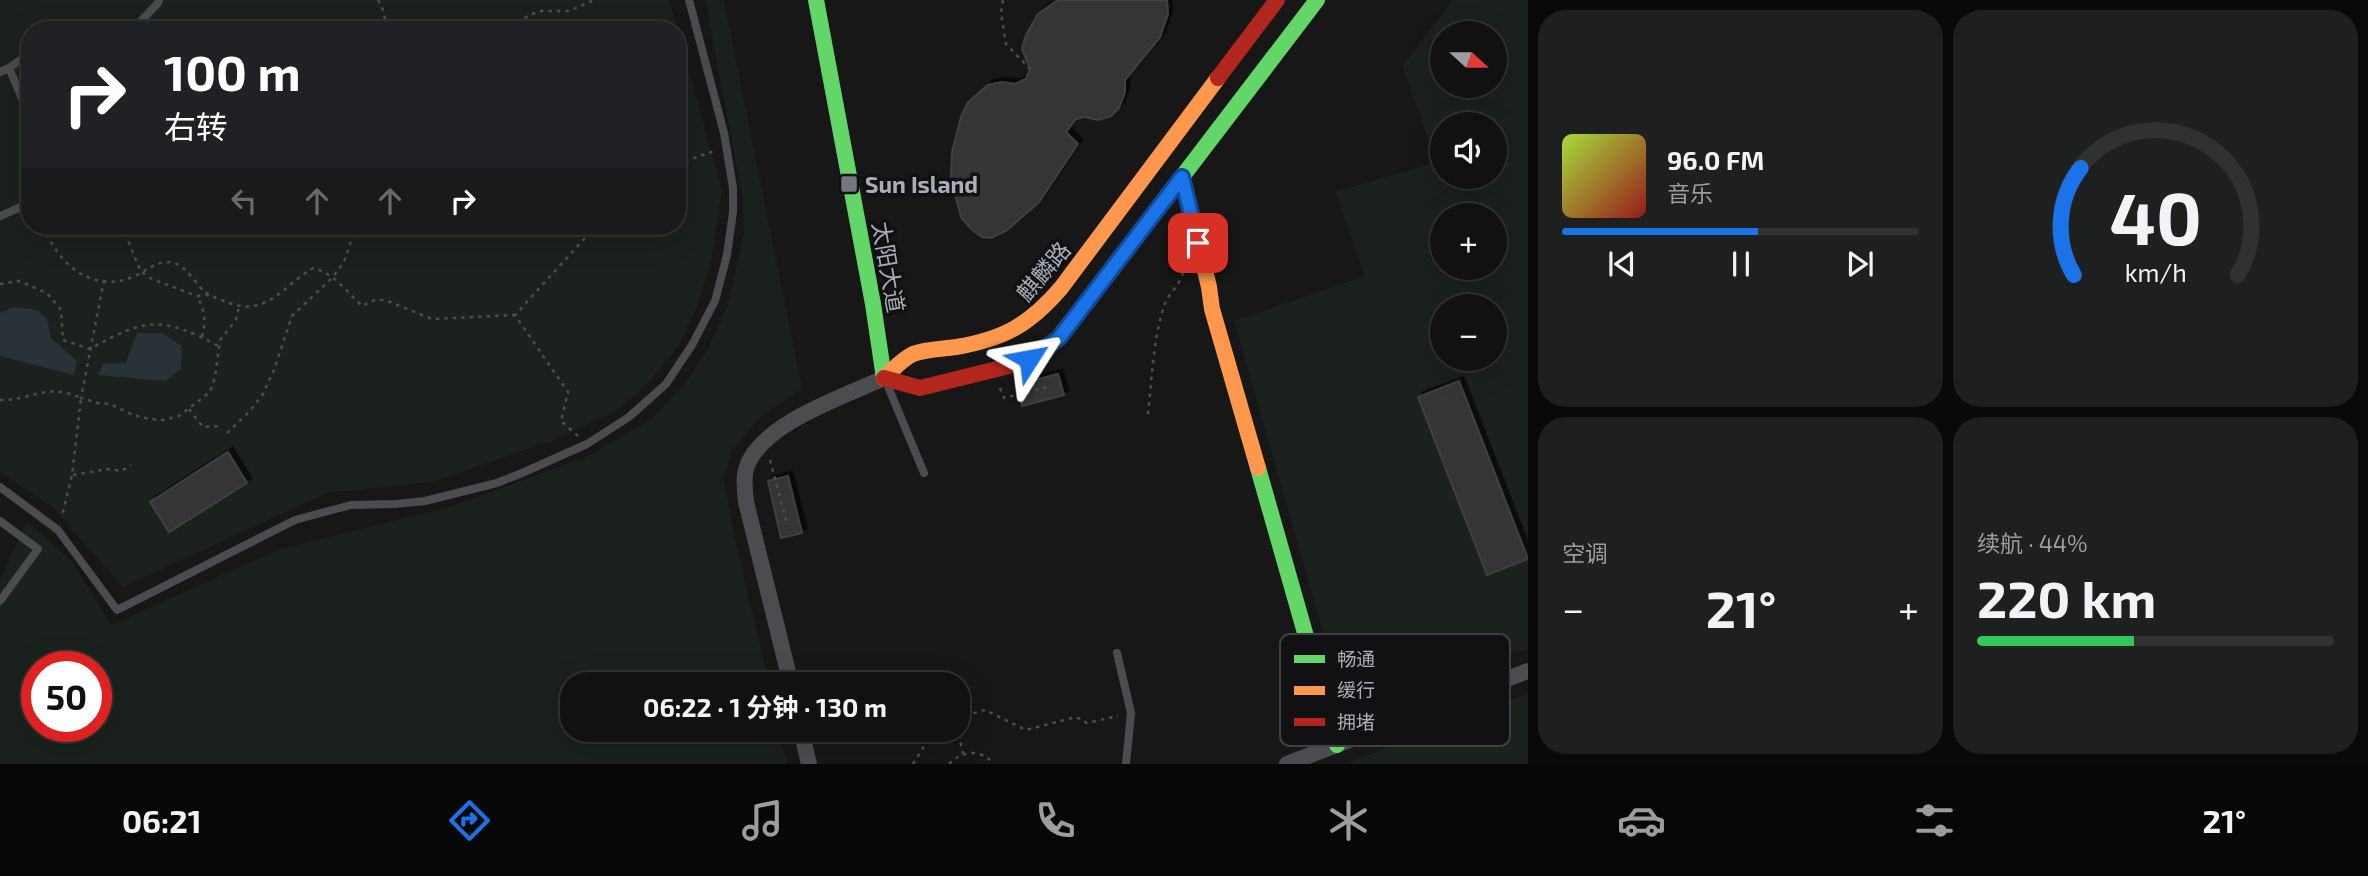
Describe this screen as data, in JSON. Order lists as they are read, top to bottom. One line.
{"streets":{"main road":["太阳大道","麒麟路"]},"crossings":[["太阳大道","麒麟路"]],"places":{"transit":["Sun Island"]},"legend":["畅通","缓行","拥堵"],"north":"right","page":{"map_buttons":["+","−"],"turn":["100 m","右转"],"song":["96.0 FM","音乐"],"tile":["空调",["续航 · 44%","220 km"]],"heat":["−","21°","+"],"limit":"50","trip":"06:22 · 1 分钟 · 130 m","tabs":["06:21","21°"],"gauge":["40","km/h"]}}
